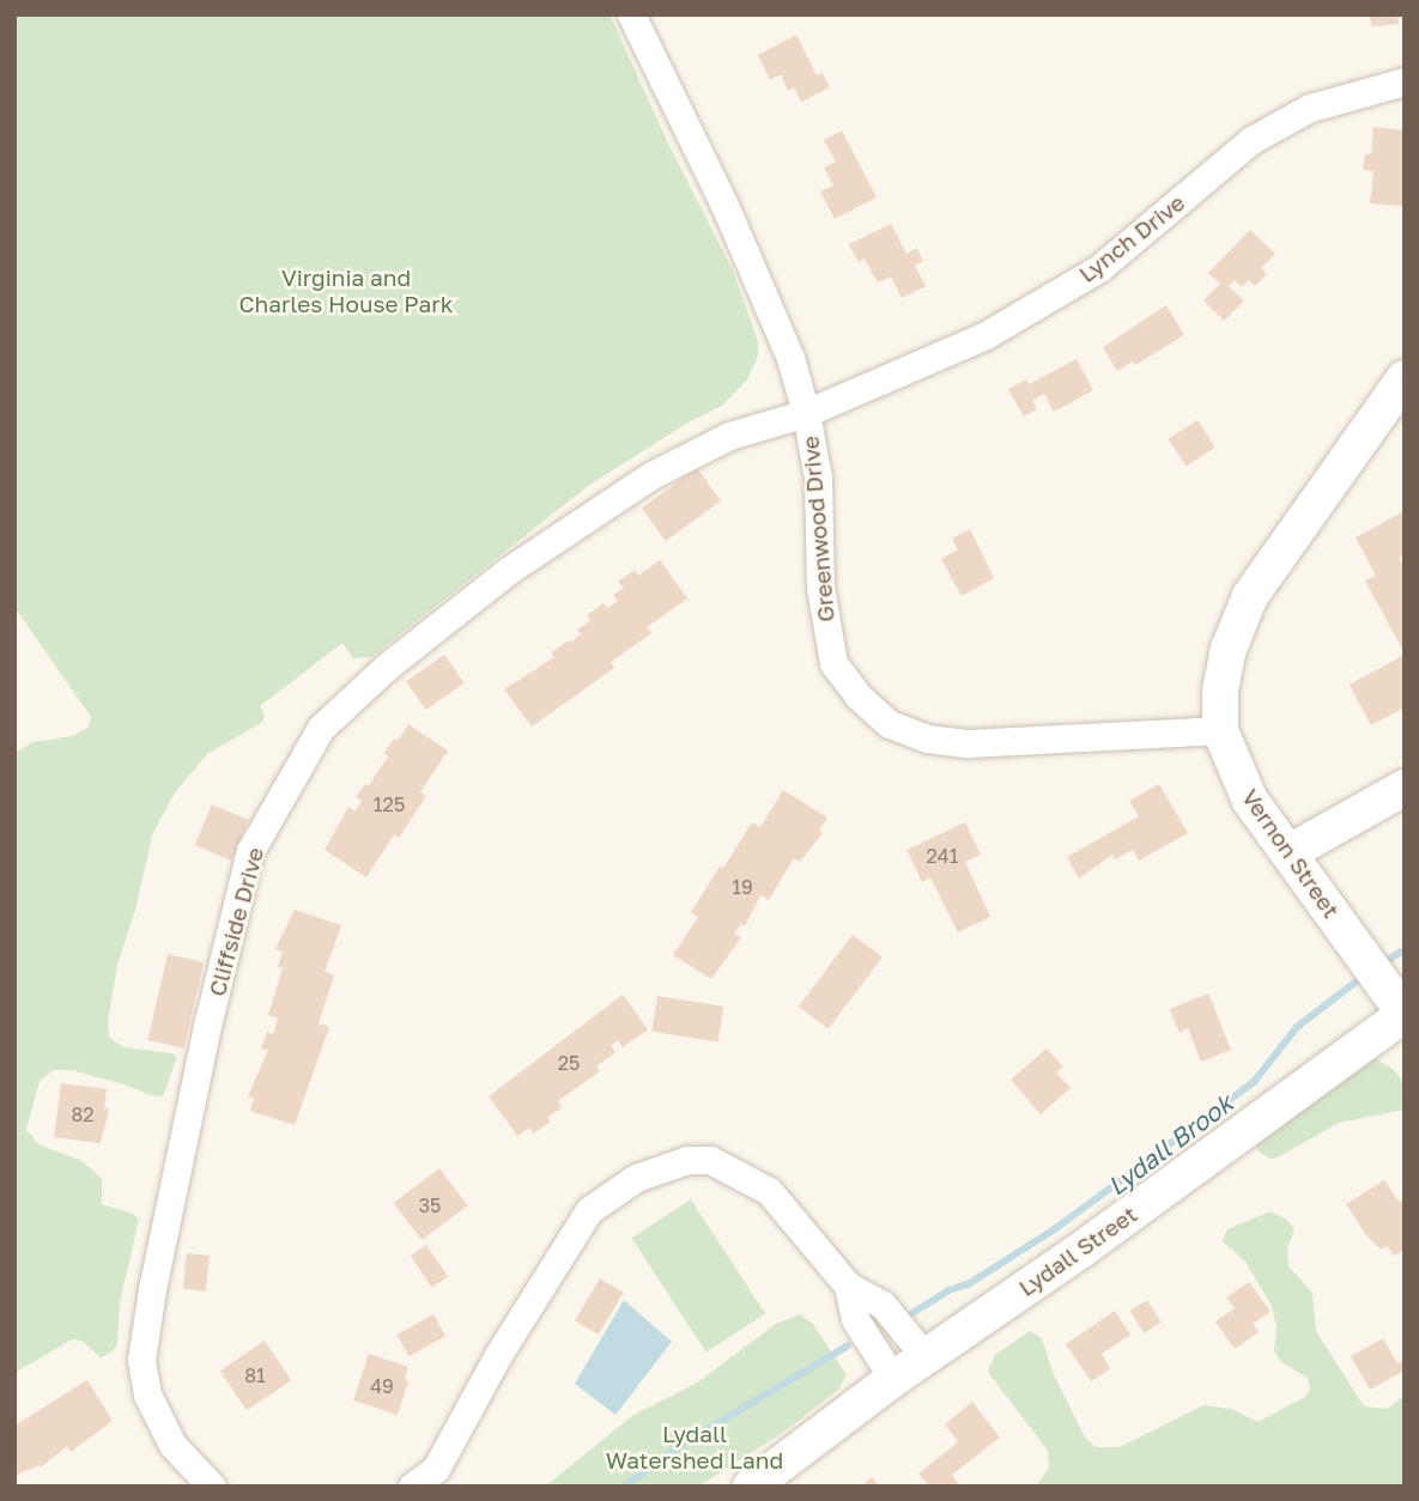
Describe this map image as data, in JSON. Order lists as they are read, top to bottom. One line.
{"streets":{"street":["Lynch Drive","Greenwood Drive","Vernon Street","Cliffside Drive","Lydall Street"]},"crossings":[["Lynch Drive","Greenwood Drive"],["Lynch Drive","Cliffside Drive"],["Greenwood Drive","Vernon Street"],["Greenwood Drive","Cliffside Drive"],["Vernon Street","Lydall Street"]],"water":["Lydall Brook"],"parks":["Virginia and Charles House Park","Lydall Watershed Land"],"house_numbers":["125","241","19","25","82","35","81","49"]}
